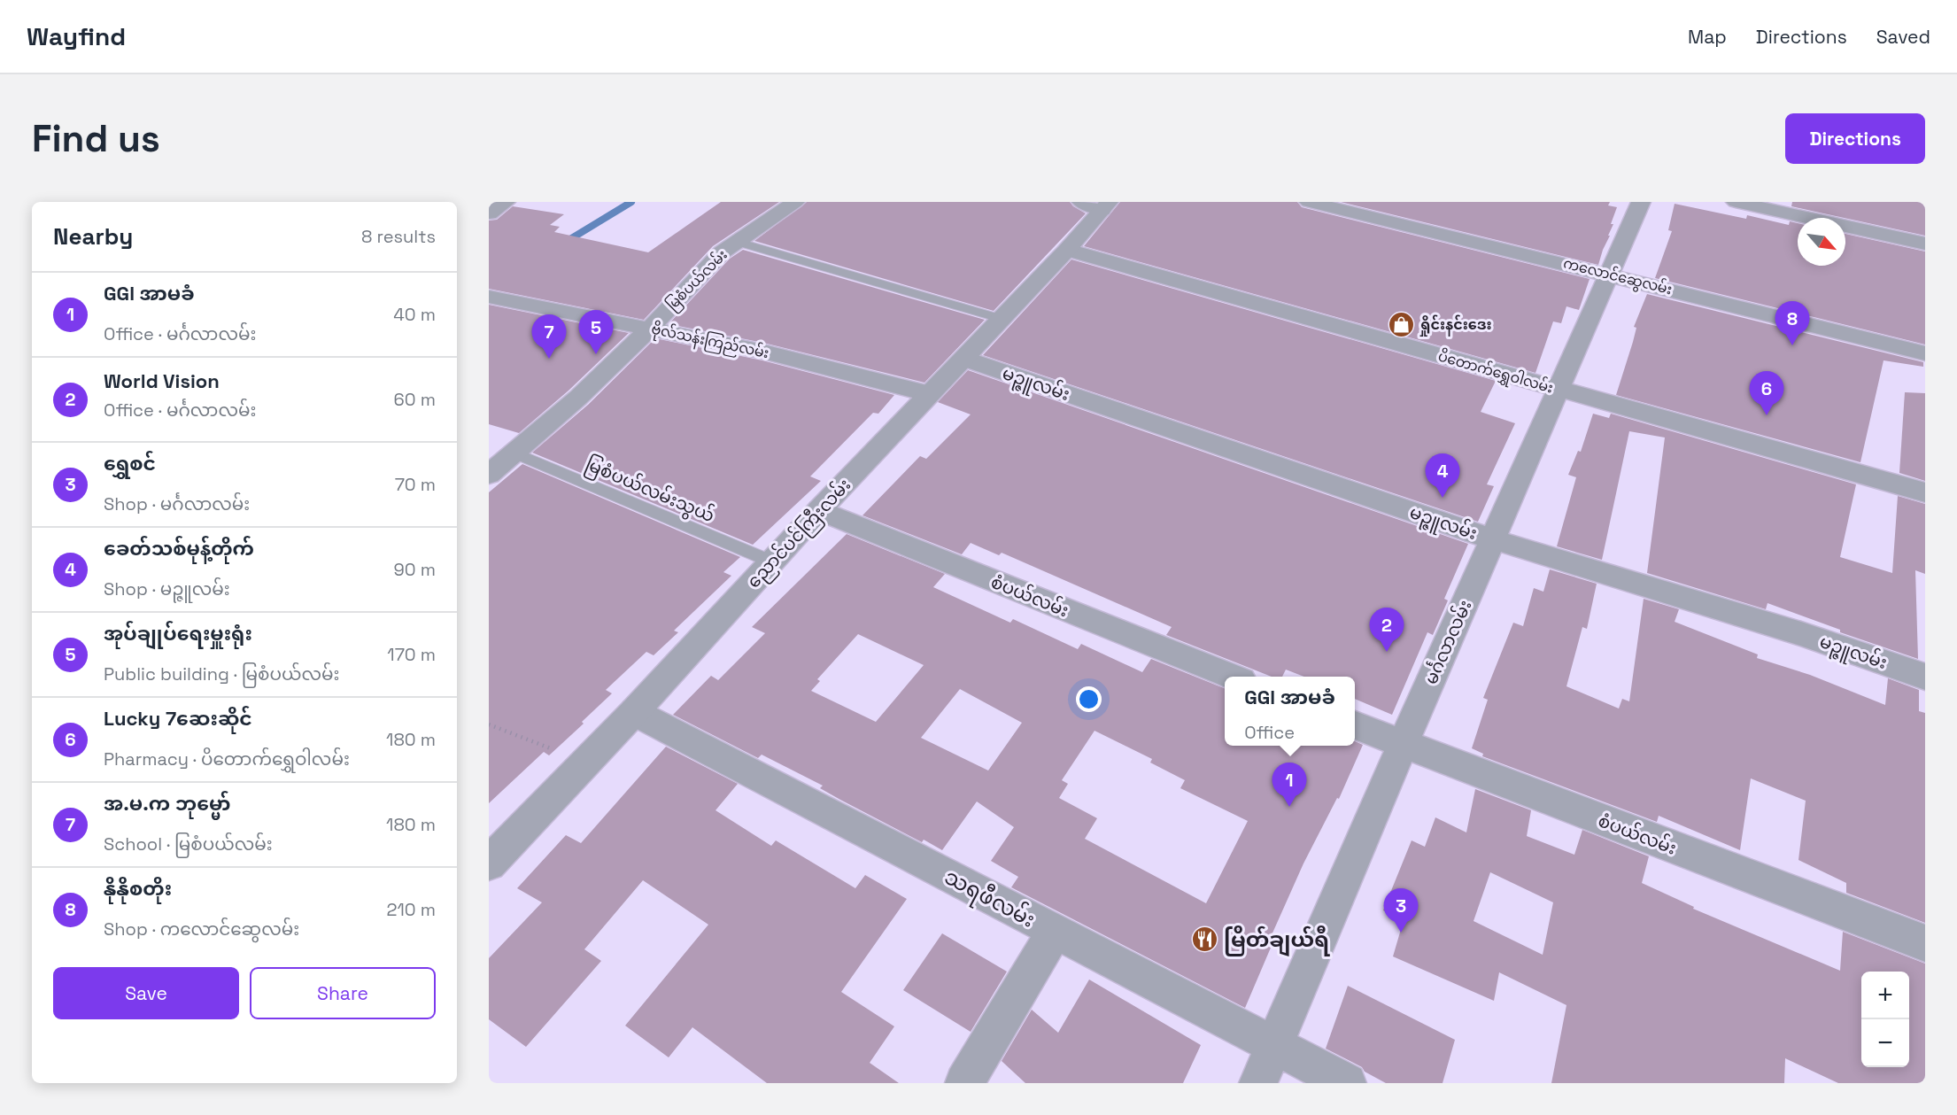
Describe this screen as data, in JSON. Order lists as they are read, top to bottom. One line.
{"streets":{"street":["ကလောင်ဆွေလမ်း","မြစံပယ်လမ်း","ဗိုလ်သန်းကြည်လမ်း","ပိတောက်ရွှေဝါလမ်း","မဉ္ဇူလမ်း","ညောင်ပင်ကြီးလမ်း","စံပယ်လမ်း","မင်္ဂလာလမ်း","သရဖီလမ်း"],"lane":["မြစံပယ်လမ်းသွယ်"]},"crossings":[["ကလောင်ဆွေလမ်း","မင်္ဂလာလမ်း"],["မြစံပယ်လမ်း","ဗိုလ်သန်းကြည်လမ်း"],["မြစံပယ်လမ်း","မြစံပယ်လမ်းသွယ်"],["ဗိုလ်သန်းကြည်လမ်း","ညောင်ပင်ကြီးလမ်း"],["ပိတောက်ရွှေဝါလမ်း","ညောင်ပင်ကြီးလမ်း"],["ပိတောက်ရွှေဝါလမ်း","မင်္ဂလာလမ်း"],["မဉ္ဇူလမ်း","ညောင်ပင်ကြီးလမ်း"],["မဉ္ဇူလမ်း","မင်္ဂလာလမ်း"],["မြစံပယ်လမ်းသွယ်","ညောင်ပင်ကြီးလမ်း"],["ညောင်ပင်ကြီးလမ်း","စံပယ်လမ်း"],["ညောင်ပင်ကြီးလမ်း","သရဖီလမ်း"],["စံပယ်လမ်း","မင်္ဂလာလမ်း"],["မင်္ဂလာလမ်း","သရဖီလမ်း"]],"places":{"shop":["ရှိုင်းနင်းဒေး"],"restaurant":["မြိတ်ချယ်ရီ"]},"north":"bottom right","page":{"header":"Wayfind","nav":["Map","Directions","Saved"],"buttons":["Directions",["Save","Share"]],"title":"Find us","heading":["Nearby","8 results"],"list":[{"mark":"1","name":"GGI အာမခံ","note":"Office · မင်္ဂလာလမ်း","value":"40 m"},{"mark":"2","name":"World Vision","note":"Office · မင်္ဂလာလမ်း","value":"60 m"},{"mark":"3","name":"ရွှေစင်","note":"Shop · မင်္ဂလာလမ်း","value":"70 m"},{"mark":"4","name":"ခေတ်သစ်မုန့်တိုက်","note":"Shop · မဉ္ဇူလမ်း","value":"90 m"},{"mark":"5","name":"အုပ်ချုပ်ရေးမှူးရုံး","note":"Public building · မြစံပယ်လမ်း","value":"170 m"},{"mark":"6","name":"Lucky 7ဆေးဆိုင်","note":"Pharmacy · ပိတောက်ရွှေဝါလမ်း","value":"180 m"},{"mark":"7","name":"အ.မ.က ဘုမ္မော်","note":"School · မြစံပယ်လမ်း","value":"180 m"},{"mark":"8","name":"နိုနိုစတိုး","note":"Shop · ကလောင်ဆွေလမ်း","value":"210 m"}],"pins":["8","5","7","6","4","2","1","3"],"popup":["GGI အာမခံ","Office"],"map_buttons":["+","−"]}}
